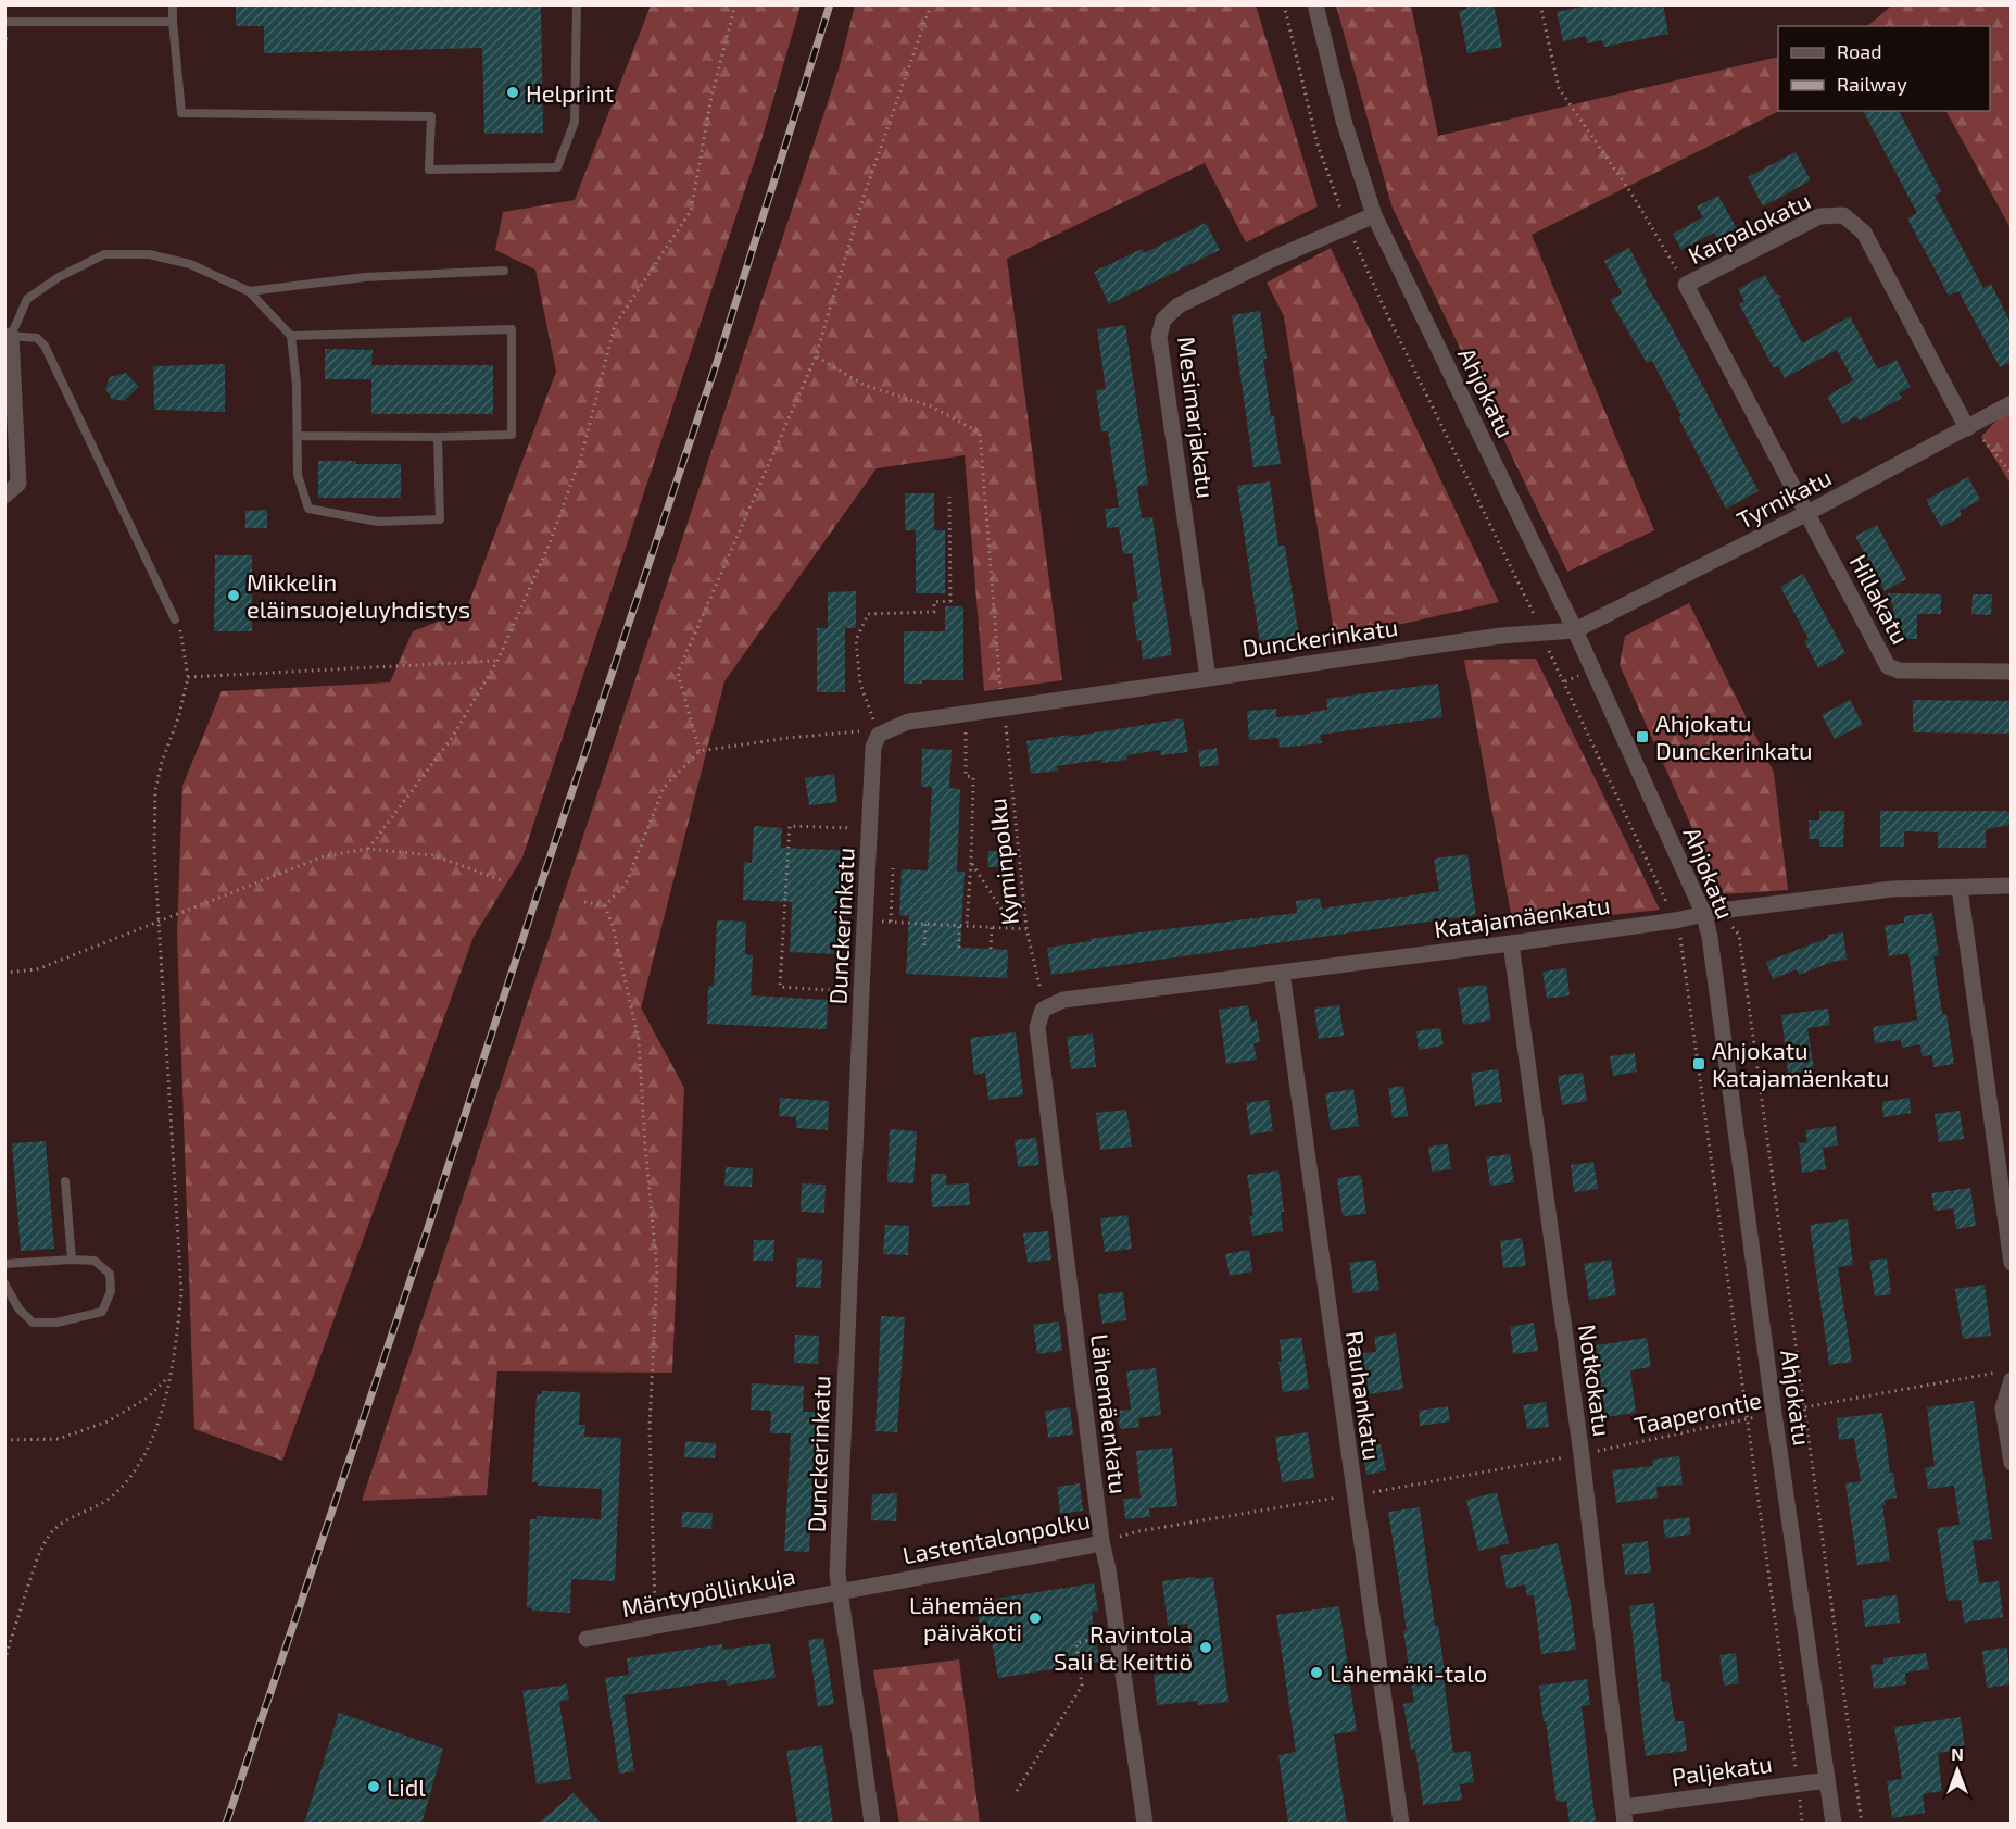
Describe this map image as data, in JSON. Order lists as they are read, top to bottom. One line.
{"streets":{"street":["Karpalokatu","Ahjokatu","Mesimarjakatu","Tyrnikatu","Hillakatu","Dunckerinkatu","Katajamäenkatu","Notkokatu","Rauhankatu","Lähemäenkatu","Lastentalonpolku","Mäntypöllinkuja","Paljekatu"],"path":["Kyminpolku","Taaperontie"]},"crossings":[["Karpalokatu","Tyrnikatu"],["Karpalokatu","Hillakatu"],["Ahjokatu","Mesimarjakatu"],["Ahjokatu","Tyrnikatu"],["Ahjokatu","Dunckerinkatu"],["Ahjokatu","Katajamäenkatu"],["Ahjokatu","Taaperontie"],["Ahjokatu","Paljekatu"],["Mesimarjakatu","Dunckerinkatu"],["Tyrnikatu","Hillakatu"],["Tyrnikatu","Dunckerinkatu"],["Dunckerinkatu","Kyminpolku"],["Dunckerinkatu","Lastentalonpolku"],["Dunckerinkatu","Mäntypöllinkuja"],["Kyminpolku","Katajamäenkatu"],["Kyminpolku","Lähemäenkatu"],["Katajamäenkatu","Notkokatu"],["Katajamäenkatu","Rauhankatu"],["Katajamäenkatu","Lähemäenkatu"],["Notkokatu","Taaperontie"],["Notkokatu","Paljekatu"],["Rauhankatu","Taaperontie"],["Rauhankatu","Lastentalonpolku"],["Taaperontie","Lastentalonpolku"],["Lähemäenkatu","Lastentalonpolku"],["Lastentalonpolku","Mäntypöllinkuja"]],"places":{"other":["Helprint","Mikkelin eläinsuojeluyhdistys","Lähemäen päiväkoti","Ravintola Sali & Keittiö","Lähemäki-talo","Lidl"],"transit":["Ahjokatu Dunckerinkatu","Ahjokatu Katajamäenkatu"]},"legend":["Road","Railway"],"north":"top"}
